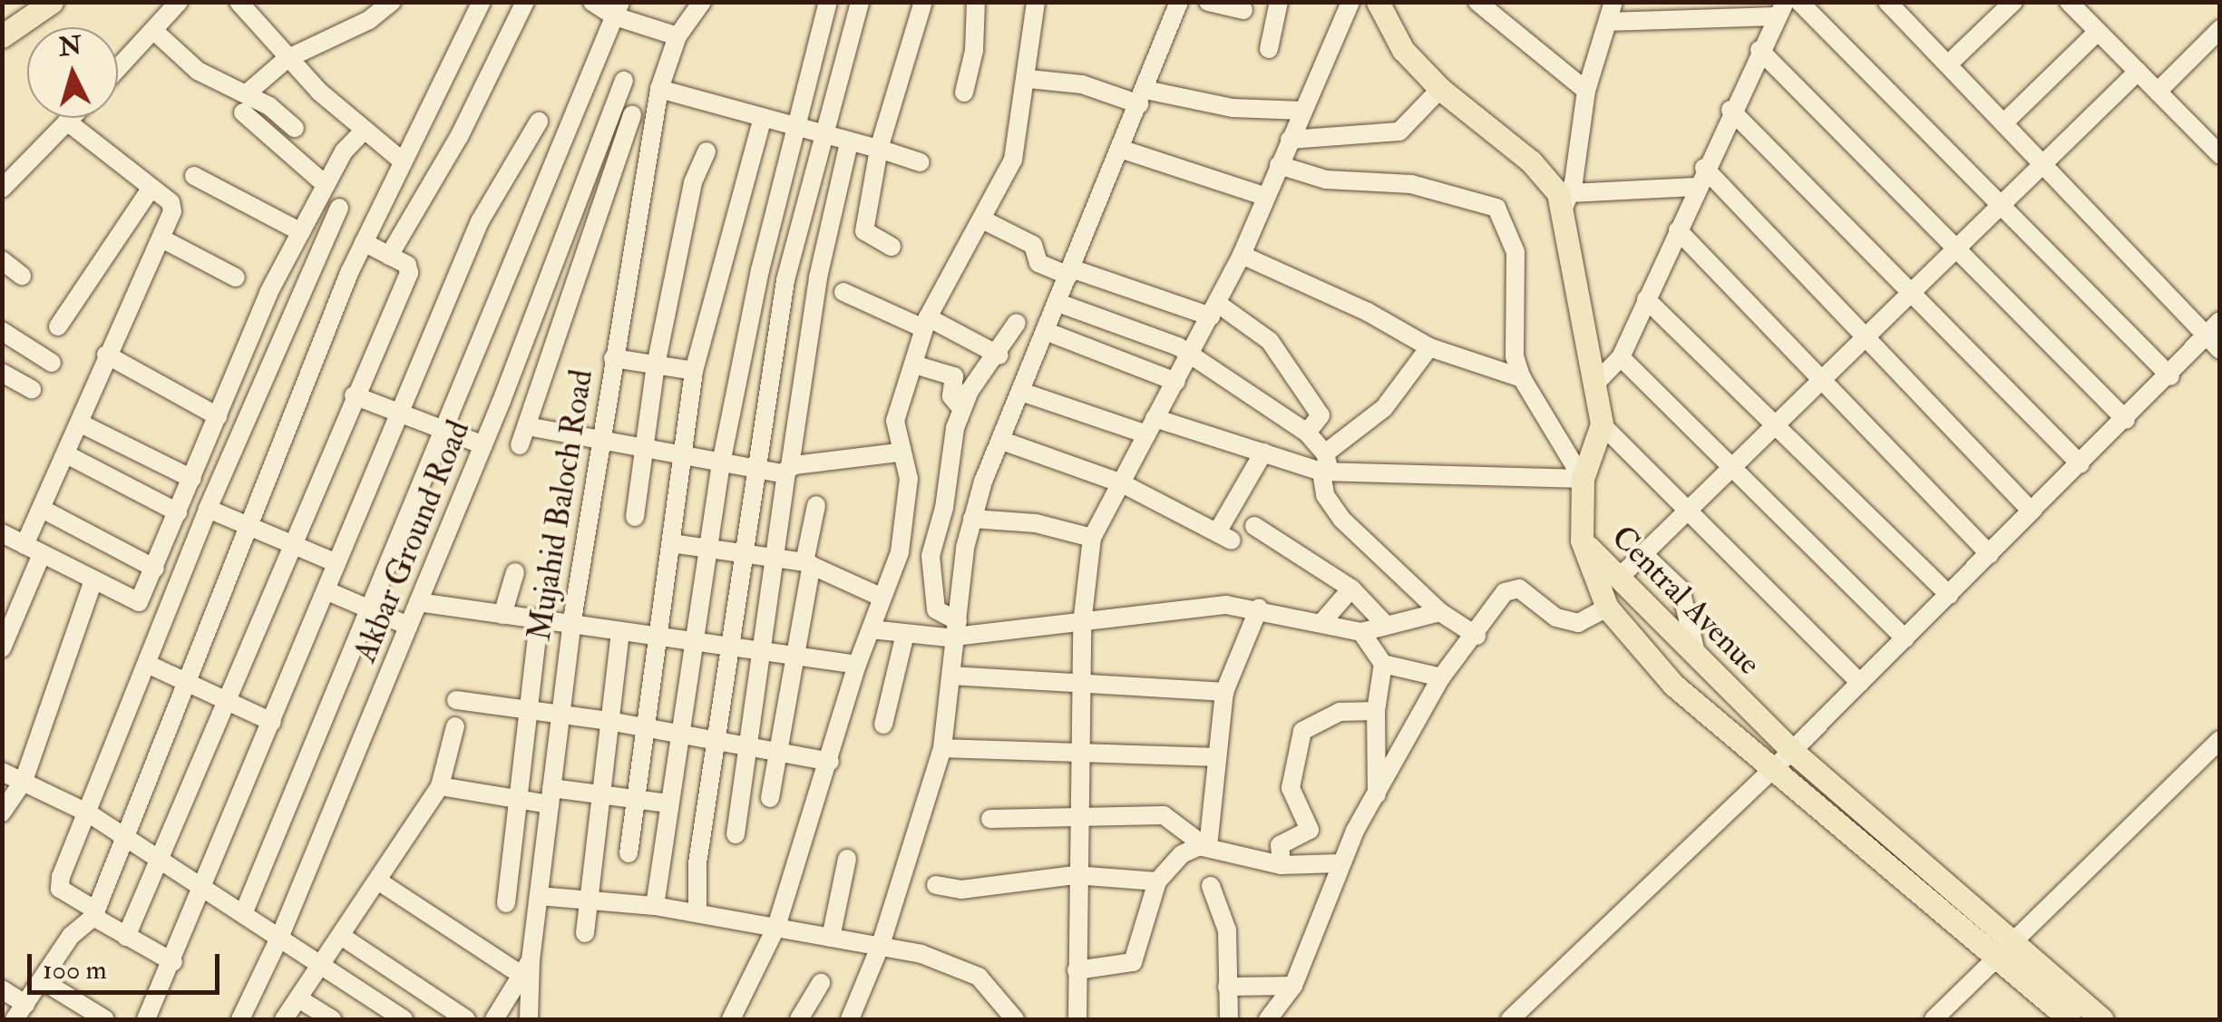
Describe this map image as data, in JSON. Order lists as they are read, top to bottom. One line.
{"streets":{"main road":["Central Avenue"],"street":["Mujahid Baloch Road","Akbar Ground Road"]},"scale_bar":"100 m","north":"top"}
